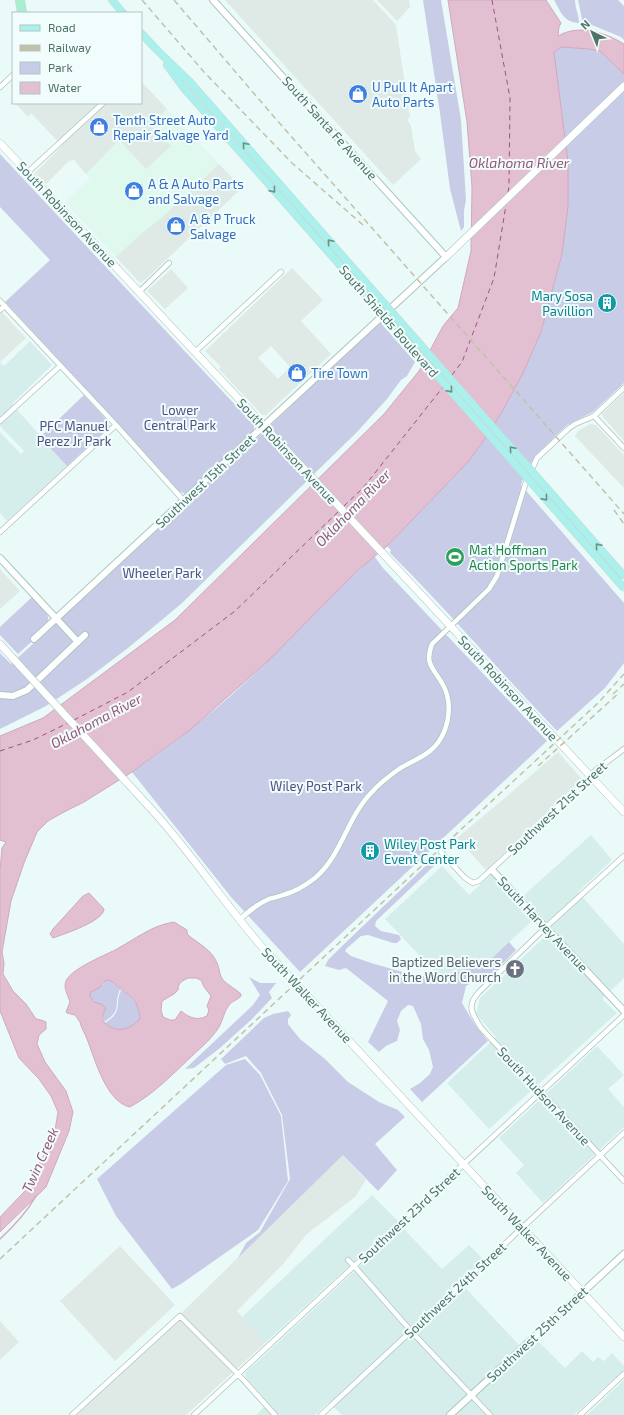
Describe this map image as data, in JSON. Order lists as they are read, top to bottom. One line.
{"streets":{"main road":["South Robinson Avenue","South Shields Boulevard","South Walker Avenue"],"street":["South Santa Fe Avenue","Southwest 15th Street","Southwest 21st Street","South Harvey Avenue","South Hudson Avenue","Southwest 23rd Street","Southwest 24th Street","Southwest 25th Street"]},"crossings":[["South Santa Fe Avenue","Southwest 15th Street"],["South Robinson Avenue","Southwest 15th Street"],["South Robinson Avenue","Southwest 21st Street"],["Southwest 21st Street","South Harvey Avenue"],["South Harvey Avenue","South Hudson Avenue"],["South Walker Avenue","Southwest 23rd Street"],["South Walker Avenue","Southwest 24th Street"],["South Walker Avenue","Southwest 25th Street"],["South Hudson Avenue","Southwest 23rd Street"],["South Hudson Avenue","Southwest 24th Street"]],"water":["Oklahoma River","Twin Creek"],"parks":["Lower Central Park","PFC Manuel Perez Jr Park","Wheeler Park","Wiley Post Park"],"places":{"shop":["U Pull It Apart Auto Parts","Tenth Street Auto Repair Salvage Yard","A & A Auto Parts and Salvage","A & P Truck Salvage","Tire Town"],"building":["Mary Sosa Pavillion","Wiley Post Park Event Center"],"sports":["Mat Hoffman Action Sports Park"],"church":["Baptized Believers in the Word Church"]},"legend":["Road","Railway","Park","Water"],"north":"top left"}
